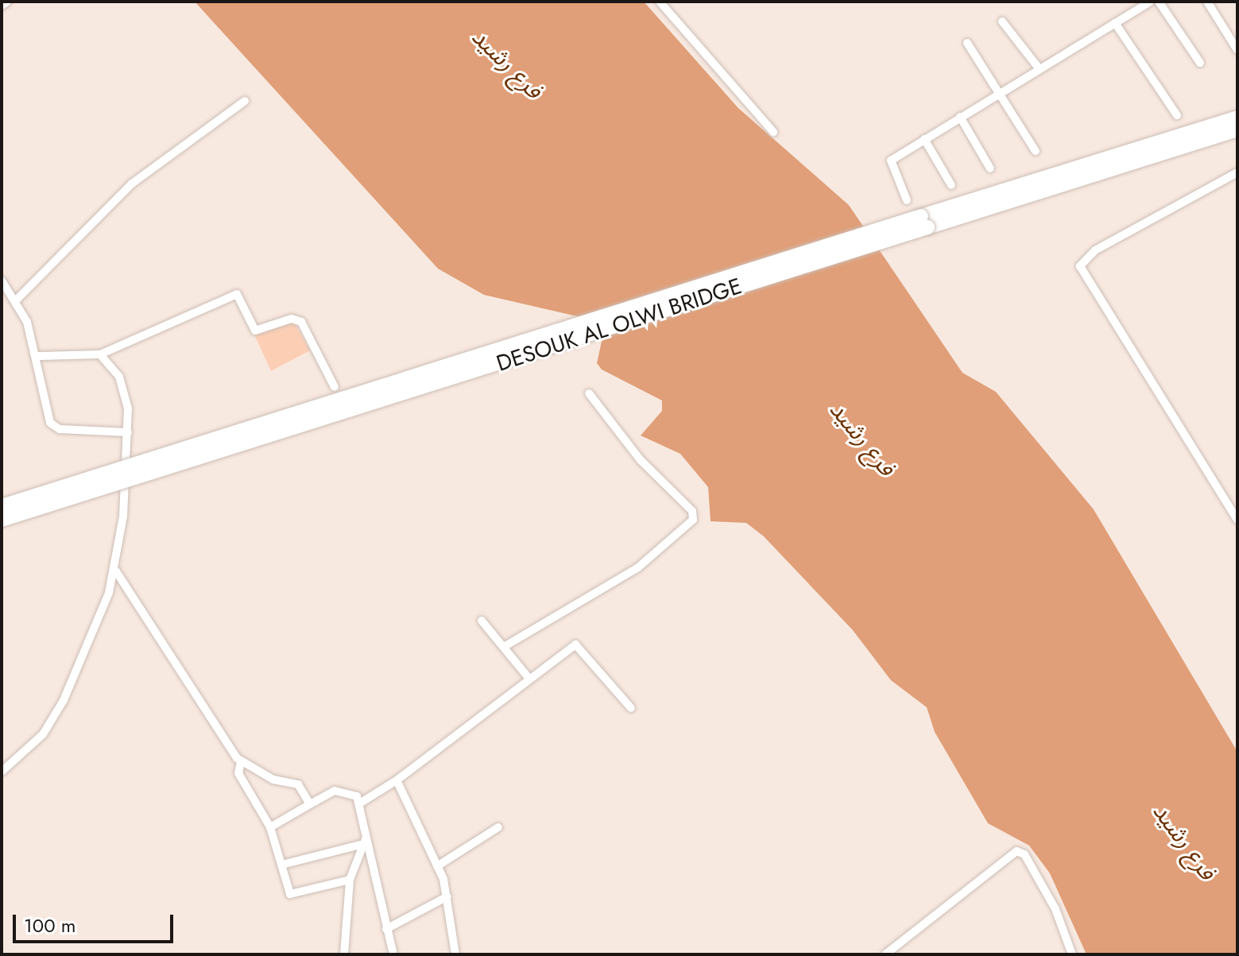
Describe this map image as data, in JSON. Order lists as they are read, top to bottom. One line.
{"streets":{"highway":["DESOUK AL OLWI BRIDGE"]},"water":["فرع رشيد"],"scale_bar":"100 m"}
